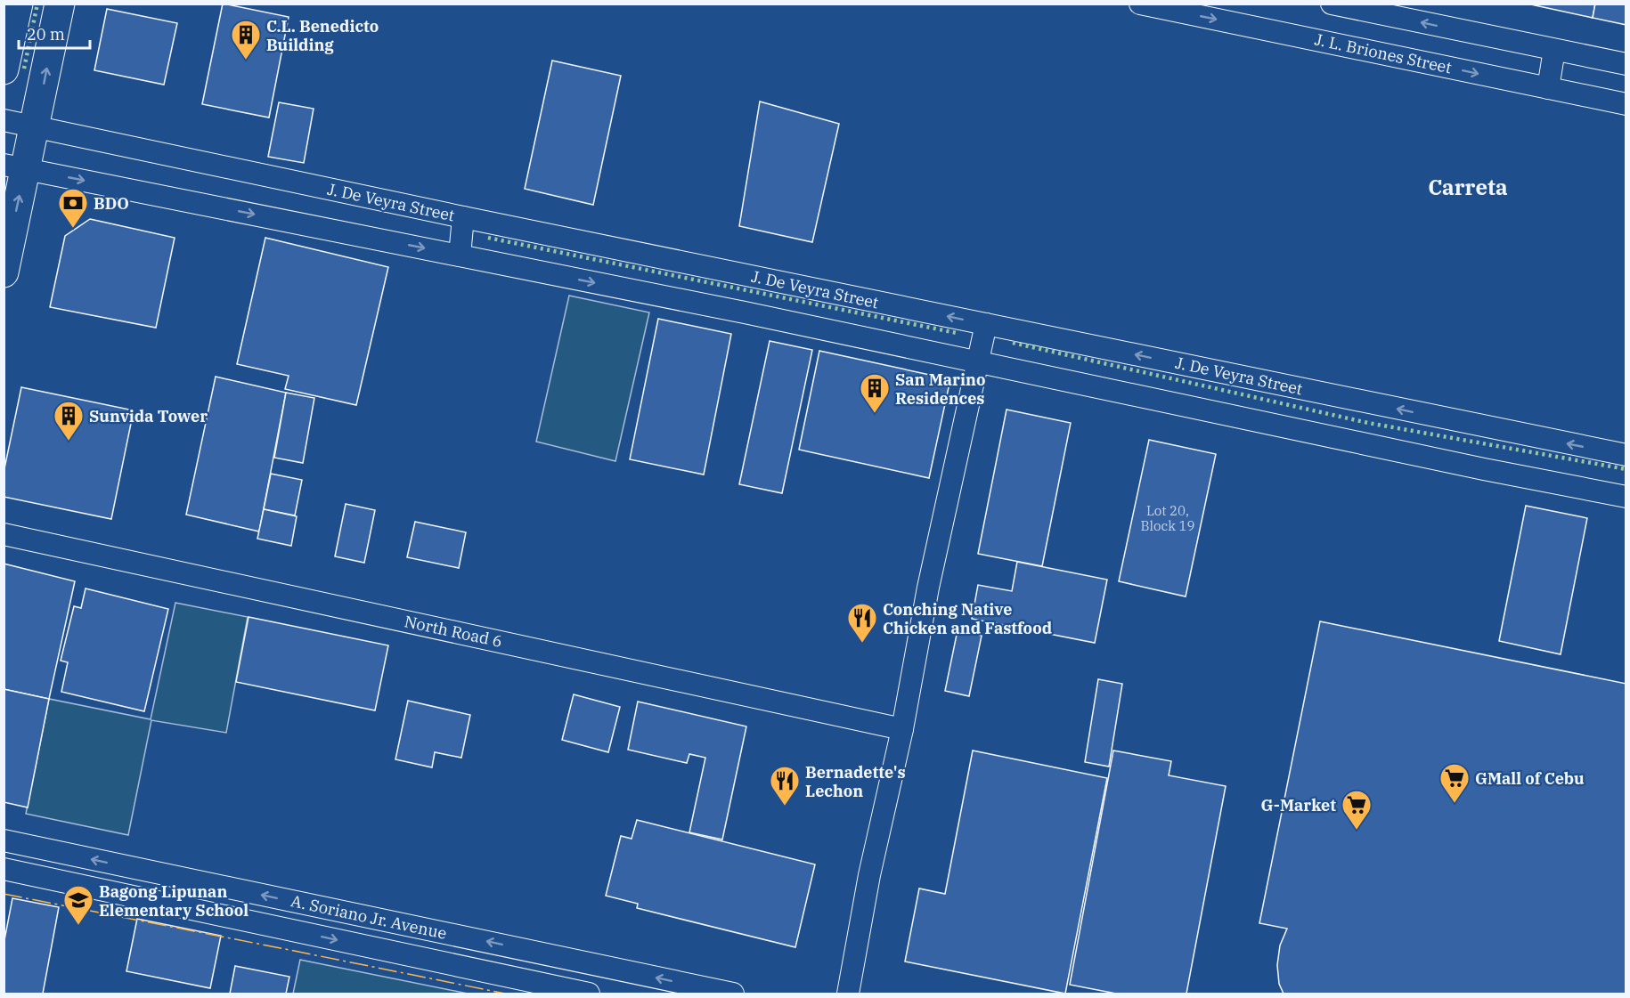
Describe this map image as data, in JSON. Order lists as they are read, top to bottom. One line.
{"streets":{"street":["J. L. Briones Street","J. De Veyra Street","North Road 6","A. Soriano Jr. Avenue"]},"districts":["Carreta"],"places":{"building":["C.L. Benedicto Building","San Marino Residences","Sunvida Tower"],"bank":["BDO"],"restaurant":["Conching Native Chicken and Fastfood","Bernadette's Lechon"],"supermarket":["GMall of Cebu","G-Market"],"school or university":["Bagong Lipunan Elementary School"]},"house_numbers":["Lot 20, Block 19"],"scale_bar":"20 m"}
